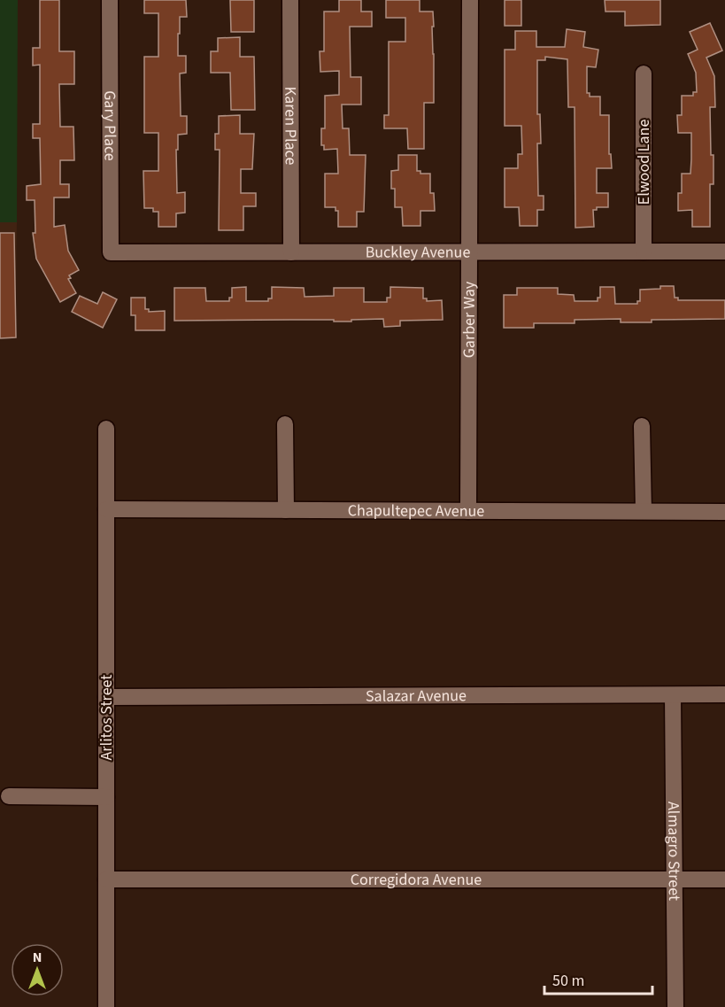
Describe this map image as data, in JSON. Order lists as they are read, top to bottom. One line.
{"streets":{"street":["Gary Place","Karen Place","Elwood Lane","Buckley Avenue","Garber Way","Chapultepec Avenue","Salazar Avenue","Arlitos Street","Almagro Street","Corregidora Avenue"]},"crossings":[["Gary Place","Buckley Avenue"],["Karen Place","Buckley Avenue"],["Elwood Lane","Buckley Avenue"],["Buckley Avenue","Garber Way"],["Garber Way","Chapultepec Avenue"],["Chapultepec Avenue","Arlitos Street"],["Salazar Avenue","Arlitos Street"],["Salazar Avenue","Almagro Street"],["Arlitos Street","Corregidora Avenue"],["Almagro Street","Corregidora Avenue"]],"scale_bar":"50 m","north":"top"}
